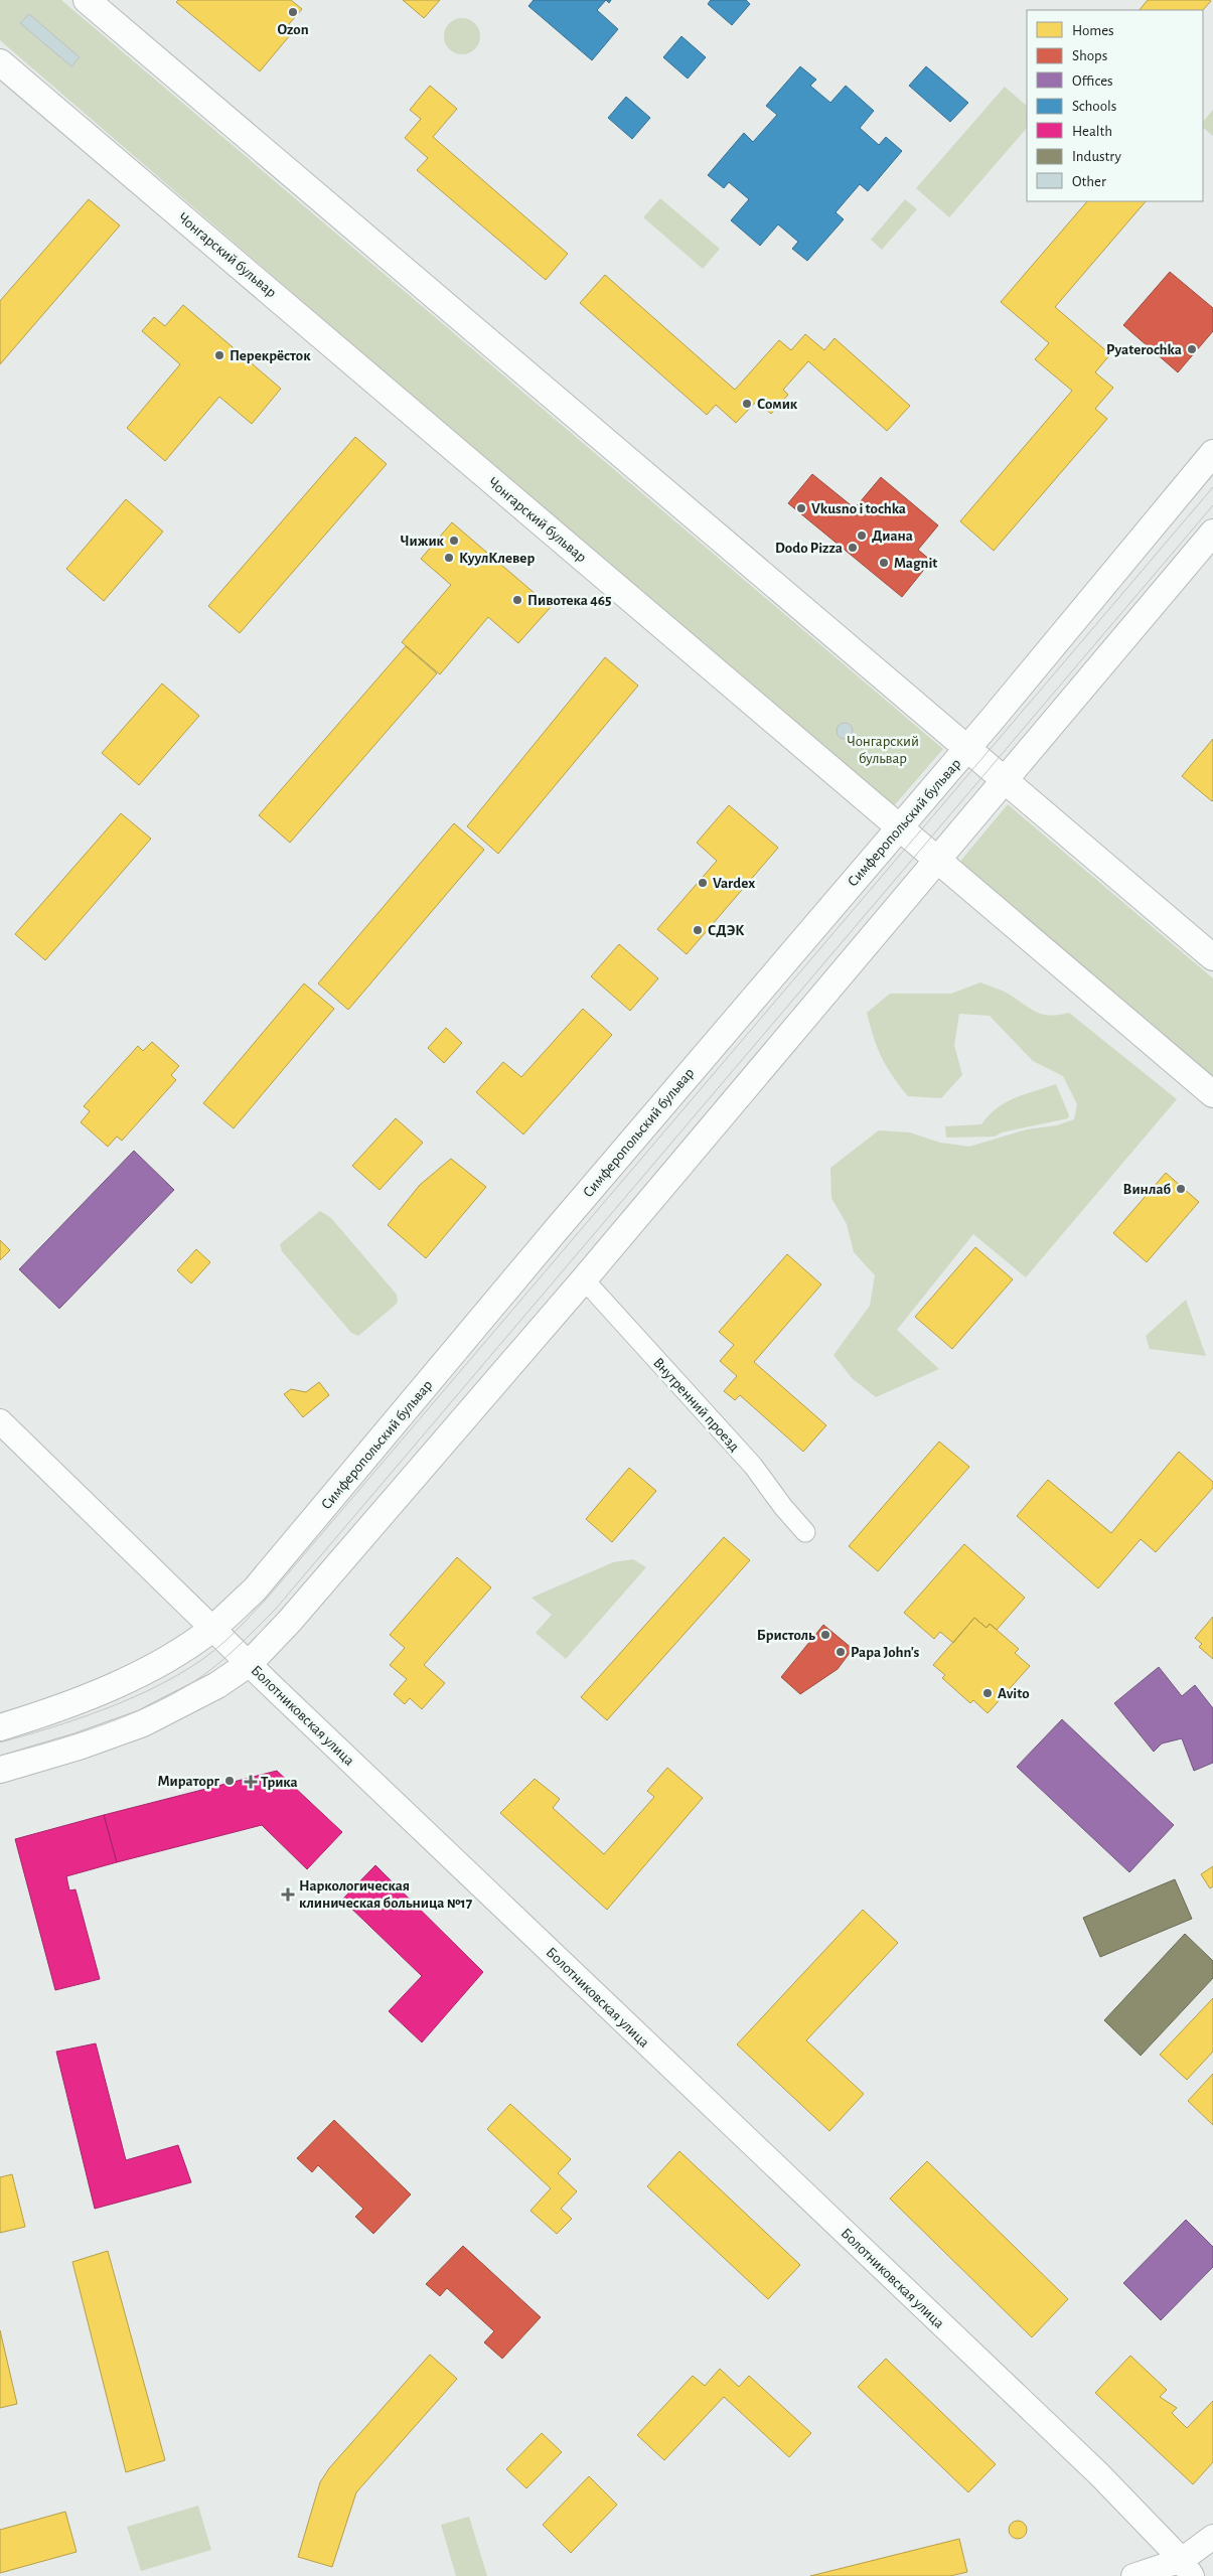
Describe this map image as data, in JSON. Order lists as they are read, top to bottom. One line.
{"streets":{"main road":["Чонгарский бульвар","Симферопольский бульвар"],"street":["Внутренний проезд","Болотниковская улица"]},"crossings":[["Чонгарский бульвар","Симферопольский бульвар"],["Симферопольский бульвар","Болотниковская улица"]],"parks":["Чонгарский бульвар"],"places":{"other":["Ozon","Pyaterochka","Перекрёсток","Сомик","Vkusno i tochka","Диана","Чижик","Dodo Pizza","КуулКлевер","Magnit","Пивотека 465","Vardex","СДЭК","Винлаб","Бристоль","Papa John's","Avito","Мираторг"],"health":["Трика","Наркологическая клиническая больница №17"]},"legend":["Homes","Shops","Offices","Schools","Health","Industry","Other"]}
